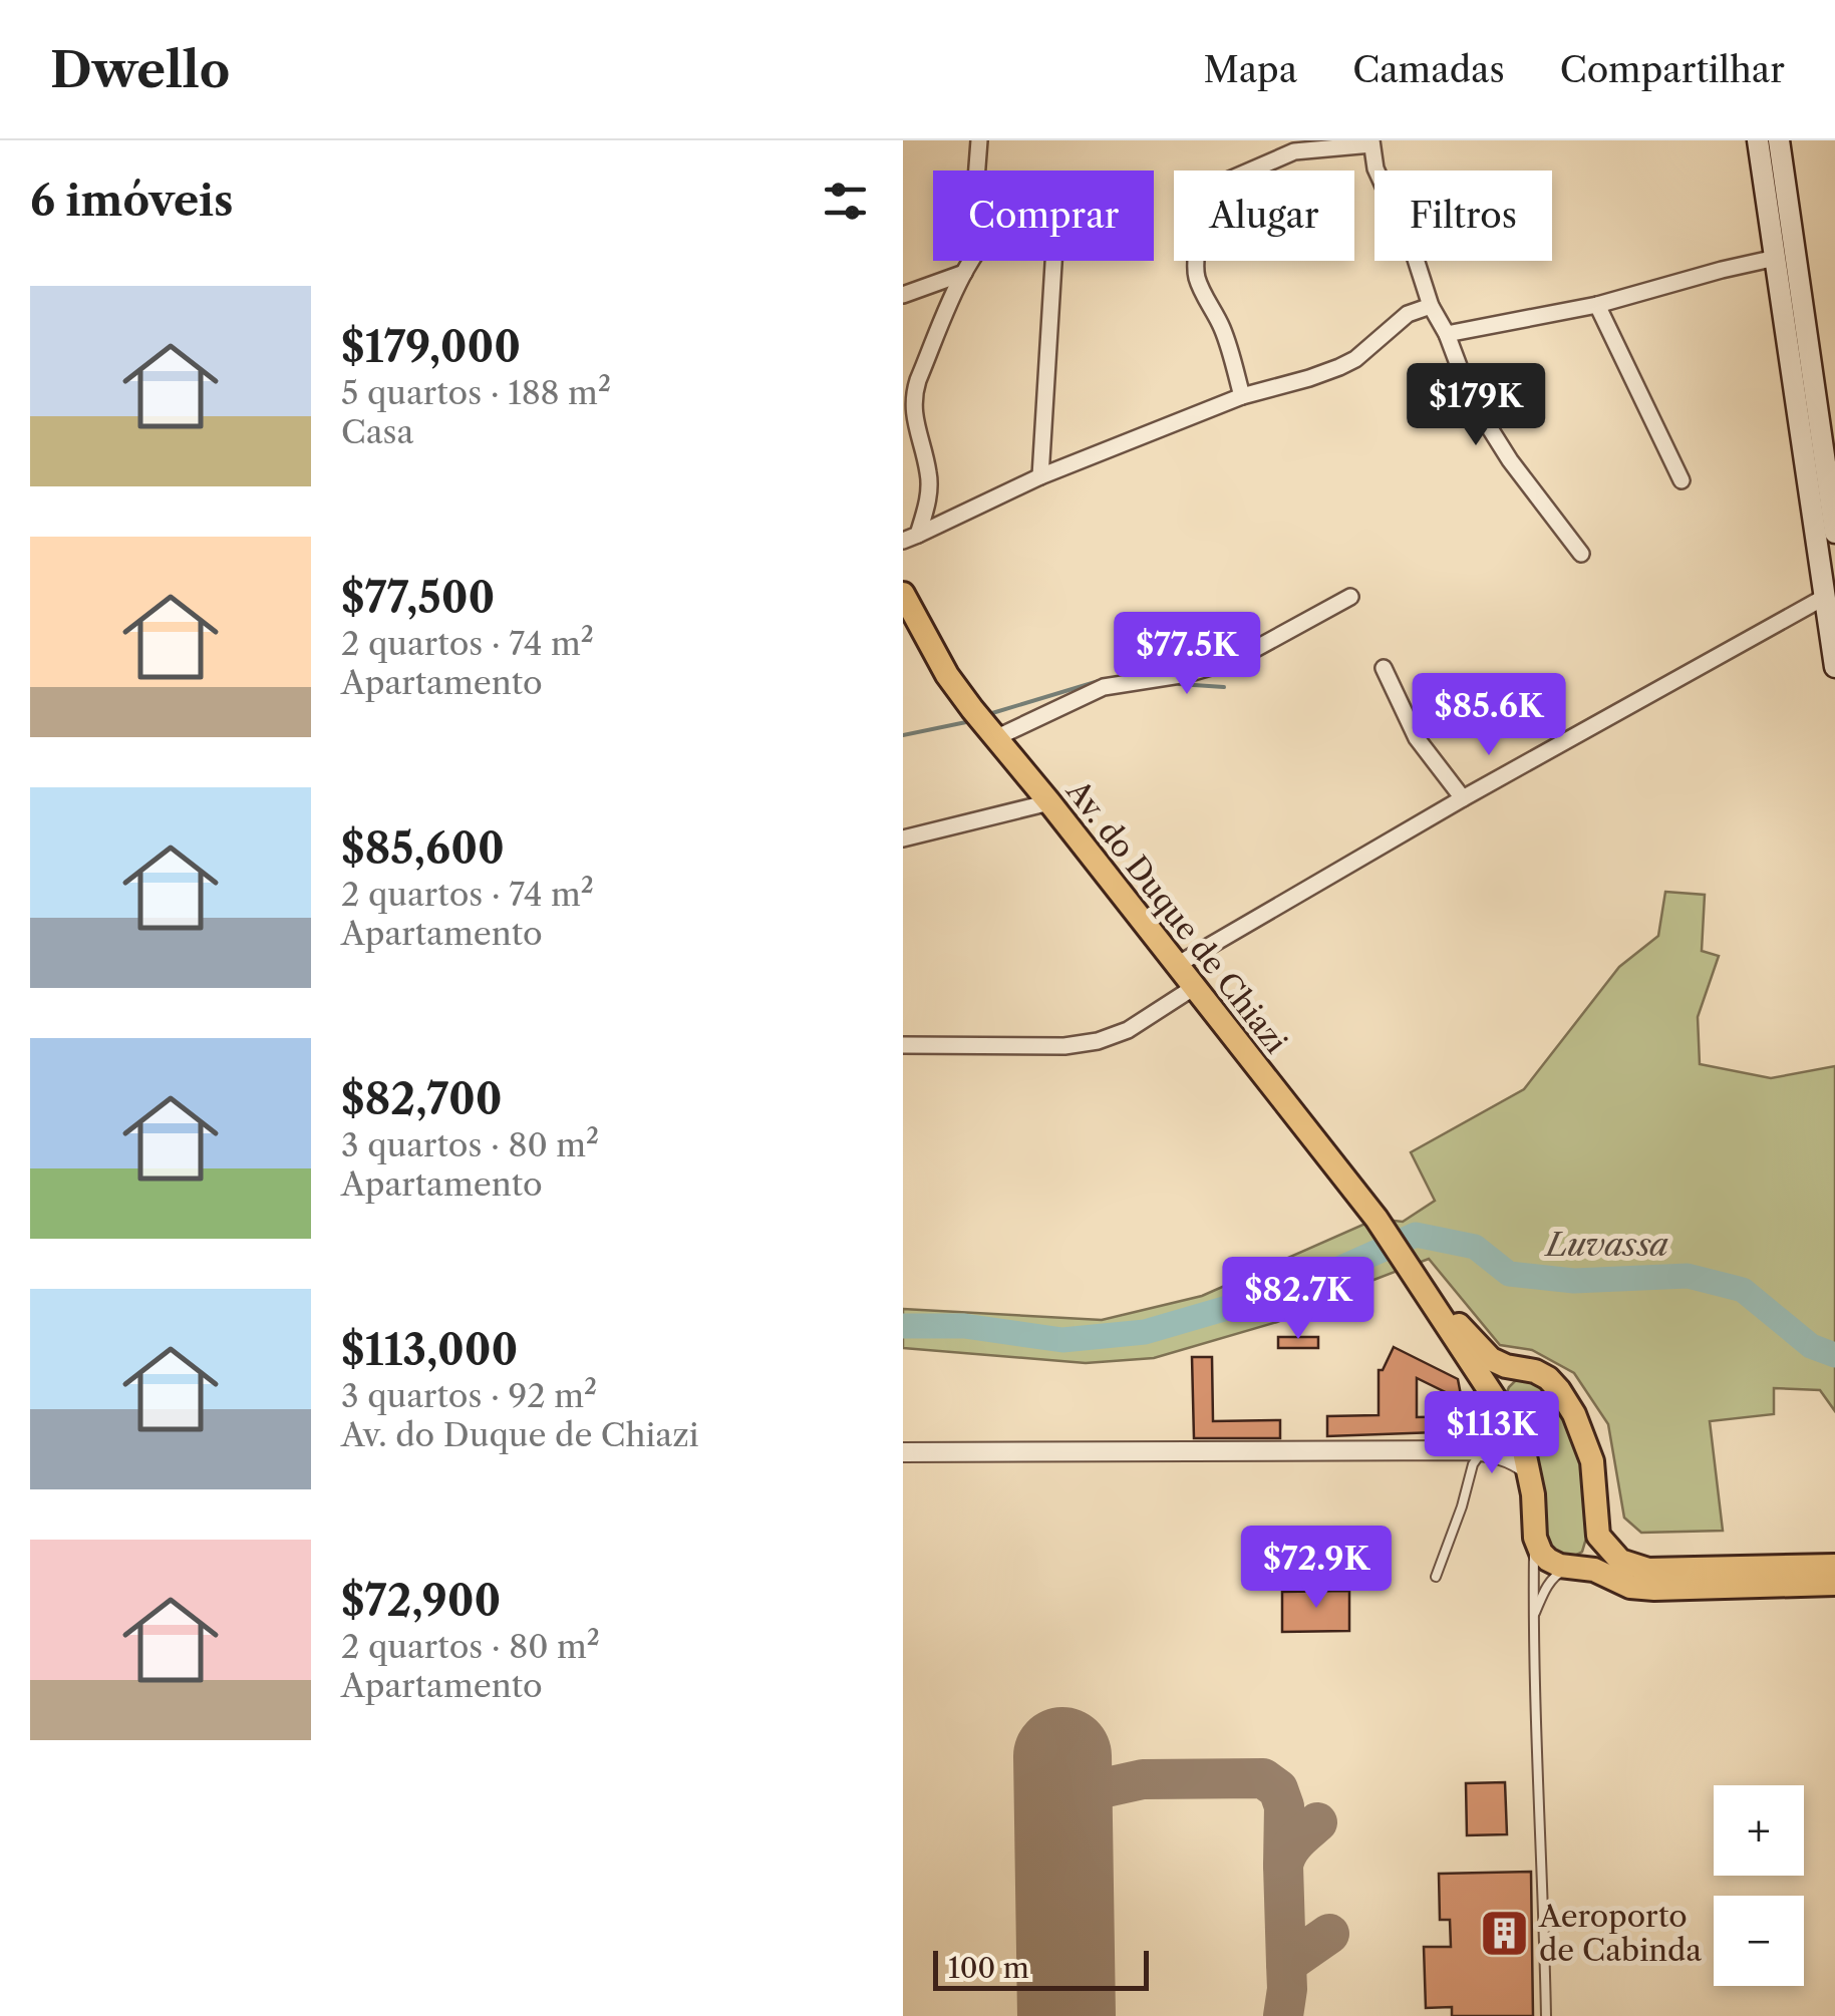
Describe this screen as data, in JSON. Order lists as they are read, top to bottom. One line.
{"streets":{"main road":["Av. do Duque de Chiazi"]},"water":["Luvassa"],"places":{"building":["Aeroporto de Cabinda"]},"scale_bar":"100 m","page":{"header":"Dwello","nav":["Mapa","Camadas","Compartilhar"],"heading":"6 imóveis","chip":["Comprar","Alugar","Filtros"],"list":[{"name":"$179,000","note":"5 quartos · 188 m² · Casa"},{"name":"$77,500","note":"2 quartos · 74 m² · Apartamento"},{"name":"$85,600","note":"2 quartos · 74 m² · Apartamento"},{"name":"$82,700","note":"3 quartos · 80 m² · Apartamento"},{"name":"$113,000","note":"3 quartos · 92 m² · Av. do Duque de Chiazi"},{"name":"$72,900","note":"2 quartos · 80 m² · Apartamento"}],"price":["$179K","$77.5K","$85.6K","$82.7K","$113K","$72.9K"],"map_buttons":["+","−"],"scale":"100 m"}}
